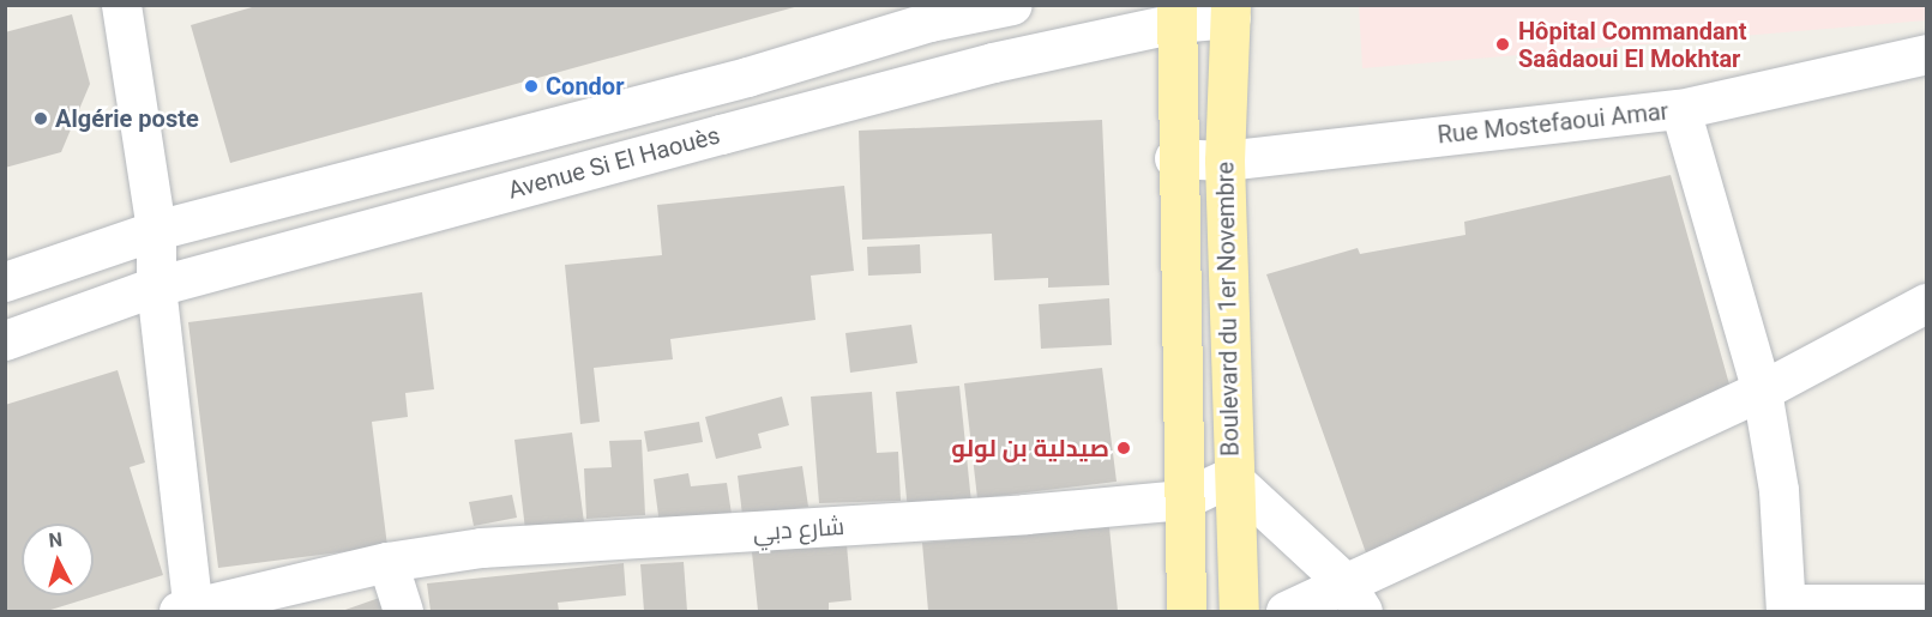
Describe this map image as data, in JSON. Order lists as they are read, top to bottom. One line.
{"streets":{"main road":["Boulevard du 1er Novembre"],"street":["Rue Mostefaoui Amar","Avenue Si El Haouès","شارع دبي"]},"crossings":[["Rue Mostefaoui Amar","Boulevard du 1er Novembre"],["Avenue Si El Haouès","Boulevard du 1er Novembre"],["Boulevard du 1er Novembre","شارع دبي"]],"places":["Hôpital Commandant Saâdaoui El Mokhtar","Condor","Algérie poste","صيدلية بن لولو"],"north":"top"}
